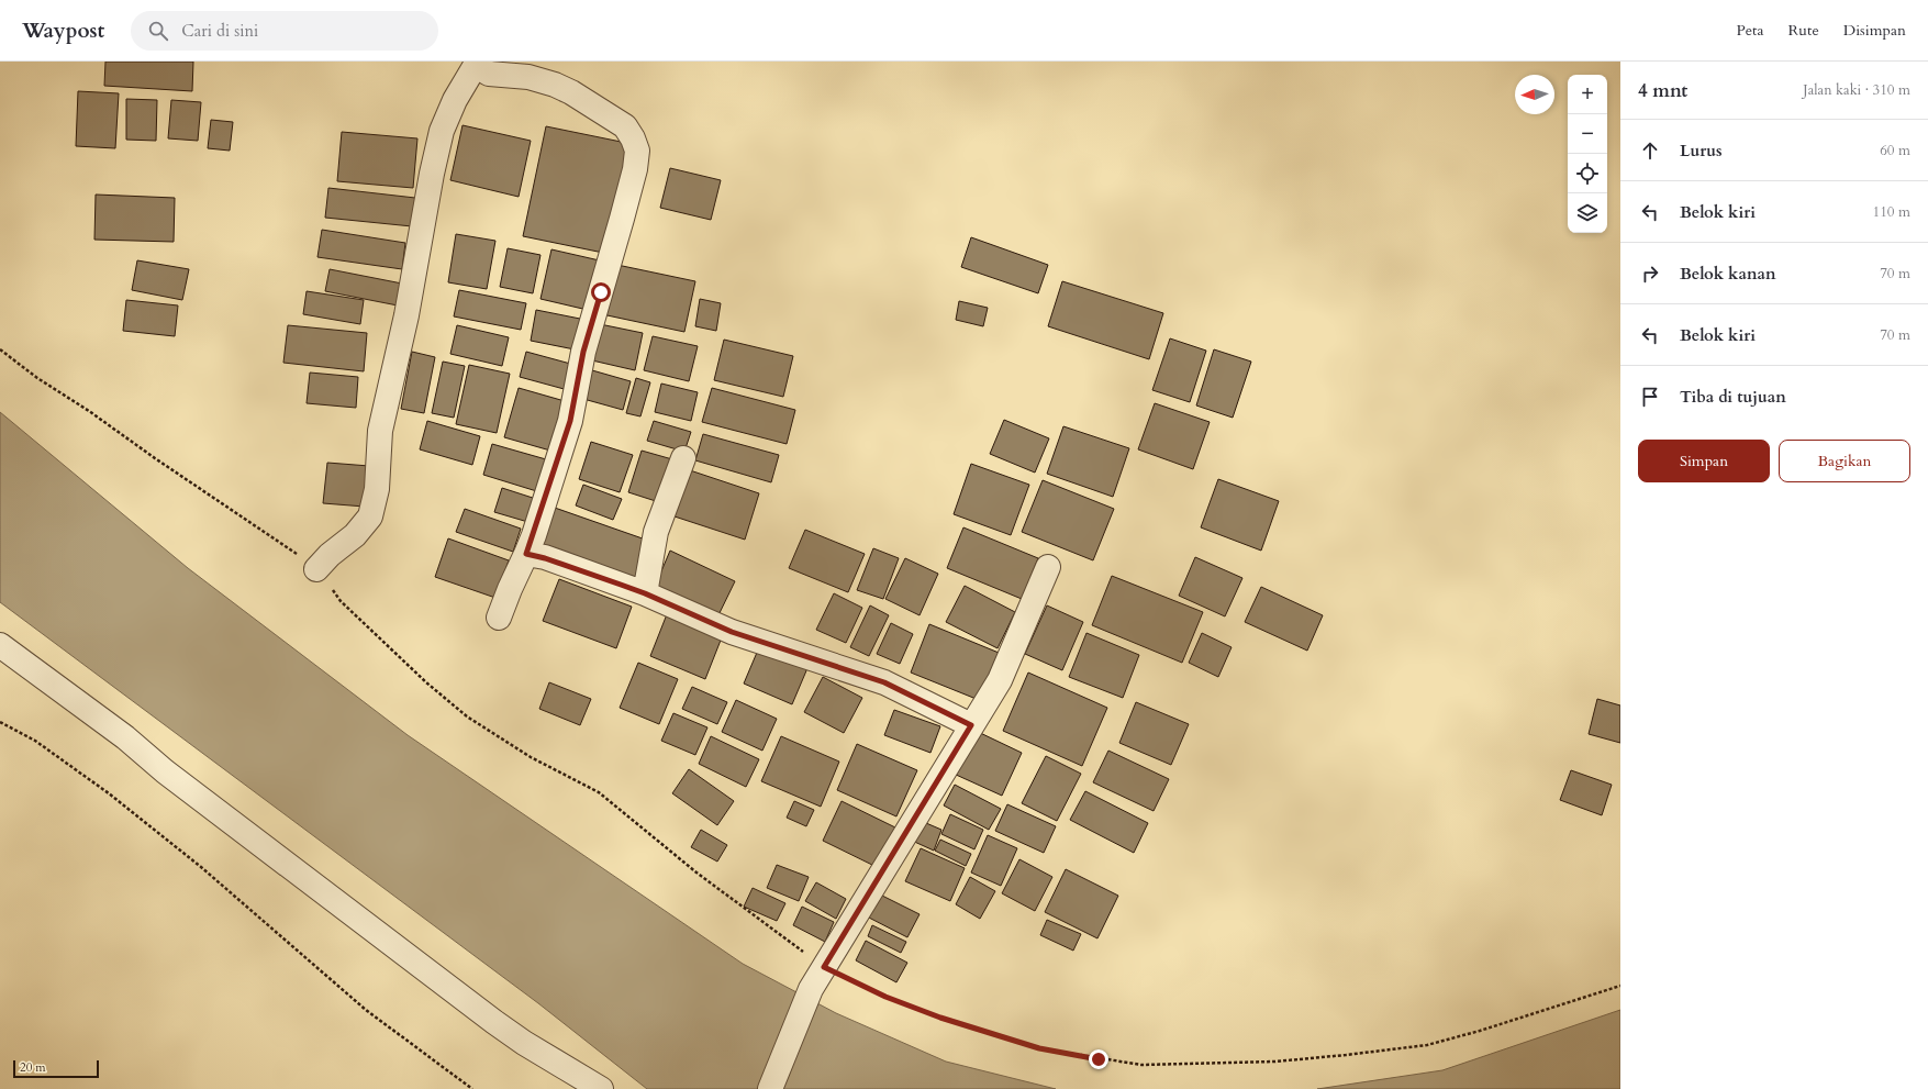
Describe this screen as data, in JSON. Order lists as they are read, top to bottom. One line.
{"scale_bar":"20 m","north":"left","page":{"header":"Waypost","search":"Cari di sini","nav":["Peta","Rute","Disimpan"],"heading":["4 mnt","Jalan kaki · 310 m"],"map_buttons":["+","−"],"list":[["Lurus","60 m"],["Belok kiri","110 m"],["Belok kanan","70 m"],["Belok kiri","70 m"],"Tiba di tujuan"],"buttons":["Simpan","Bagikan"],"scale":"20 m"}}
